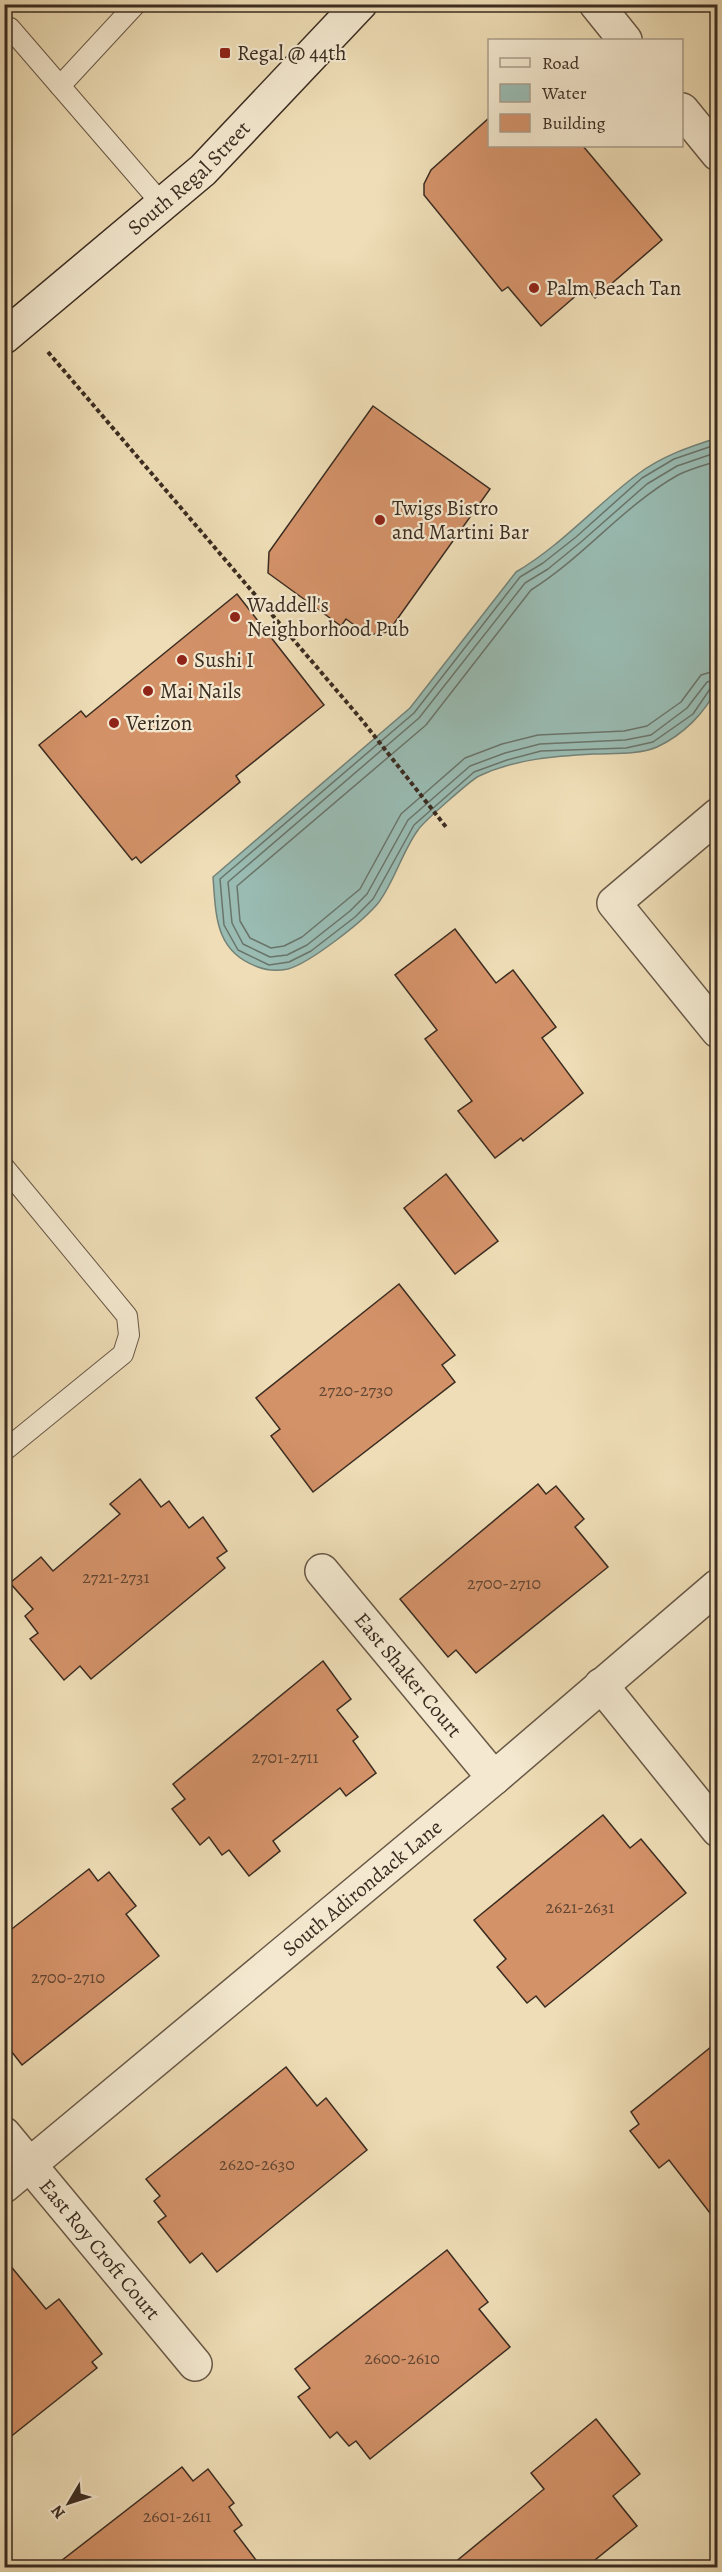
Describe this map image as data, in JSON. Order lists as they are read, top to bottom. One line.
{"streets":{"street":["South Regal Street","East Shaker Court","South Adirondack Lane","East Roy Croft Court"]},"crossings":[["East Shaker Court","South Adirondack Lane"],["South Adirondack Lane","East Roy Croft Court"]],"places":{"transit":["Regal @ 44th"],"other":["Palm Beach Tan","Twigs Bistro and Martini Bar","Waddell's Neighborhood Pub","Sushi I","Mai Nails","Verizon"]},"house_numbers":["2720-2730","2721-2731","2700-2710","2701-2711","2621-2631","2700-2710","2620-2630","2600-2610","2601-2611"],"legend":["Road","Water","Building"],"north":"bottom left"}
